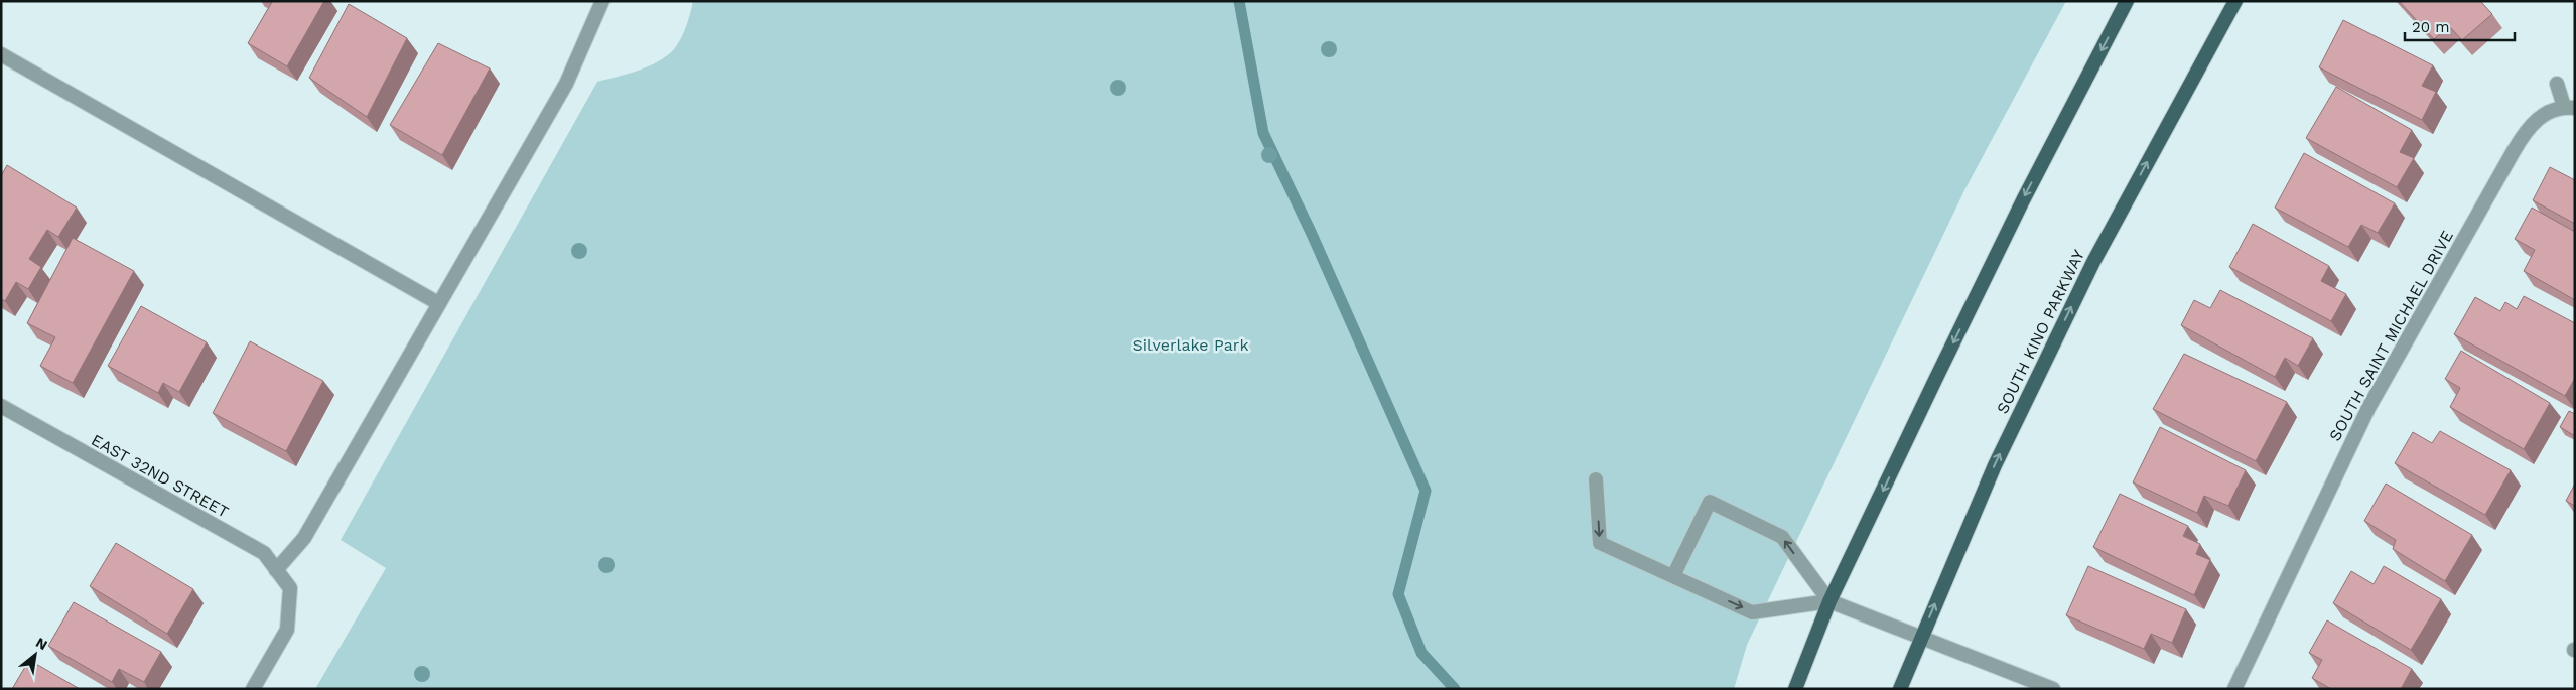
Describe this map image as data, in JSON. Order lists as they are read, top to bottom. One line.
{"streets":{"main road":["SOUTH KINO PARKWAY"],"street":["SOUTH SAINT MICHAEL DRIVE","EAST 32ND STREET"]},"parks":["Silverlake Park"],"scale_bar":"20 m","north":"top right"}
